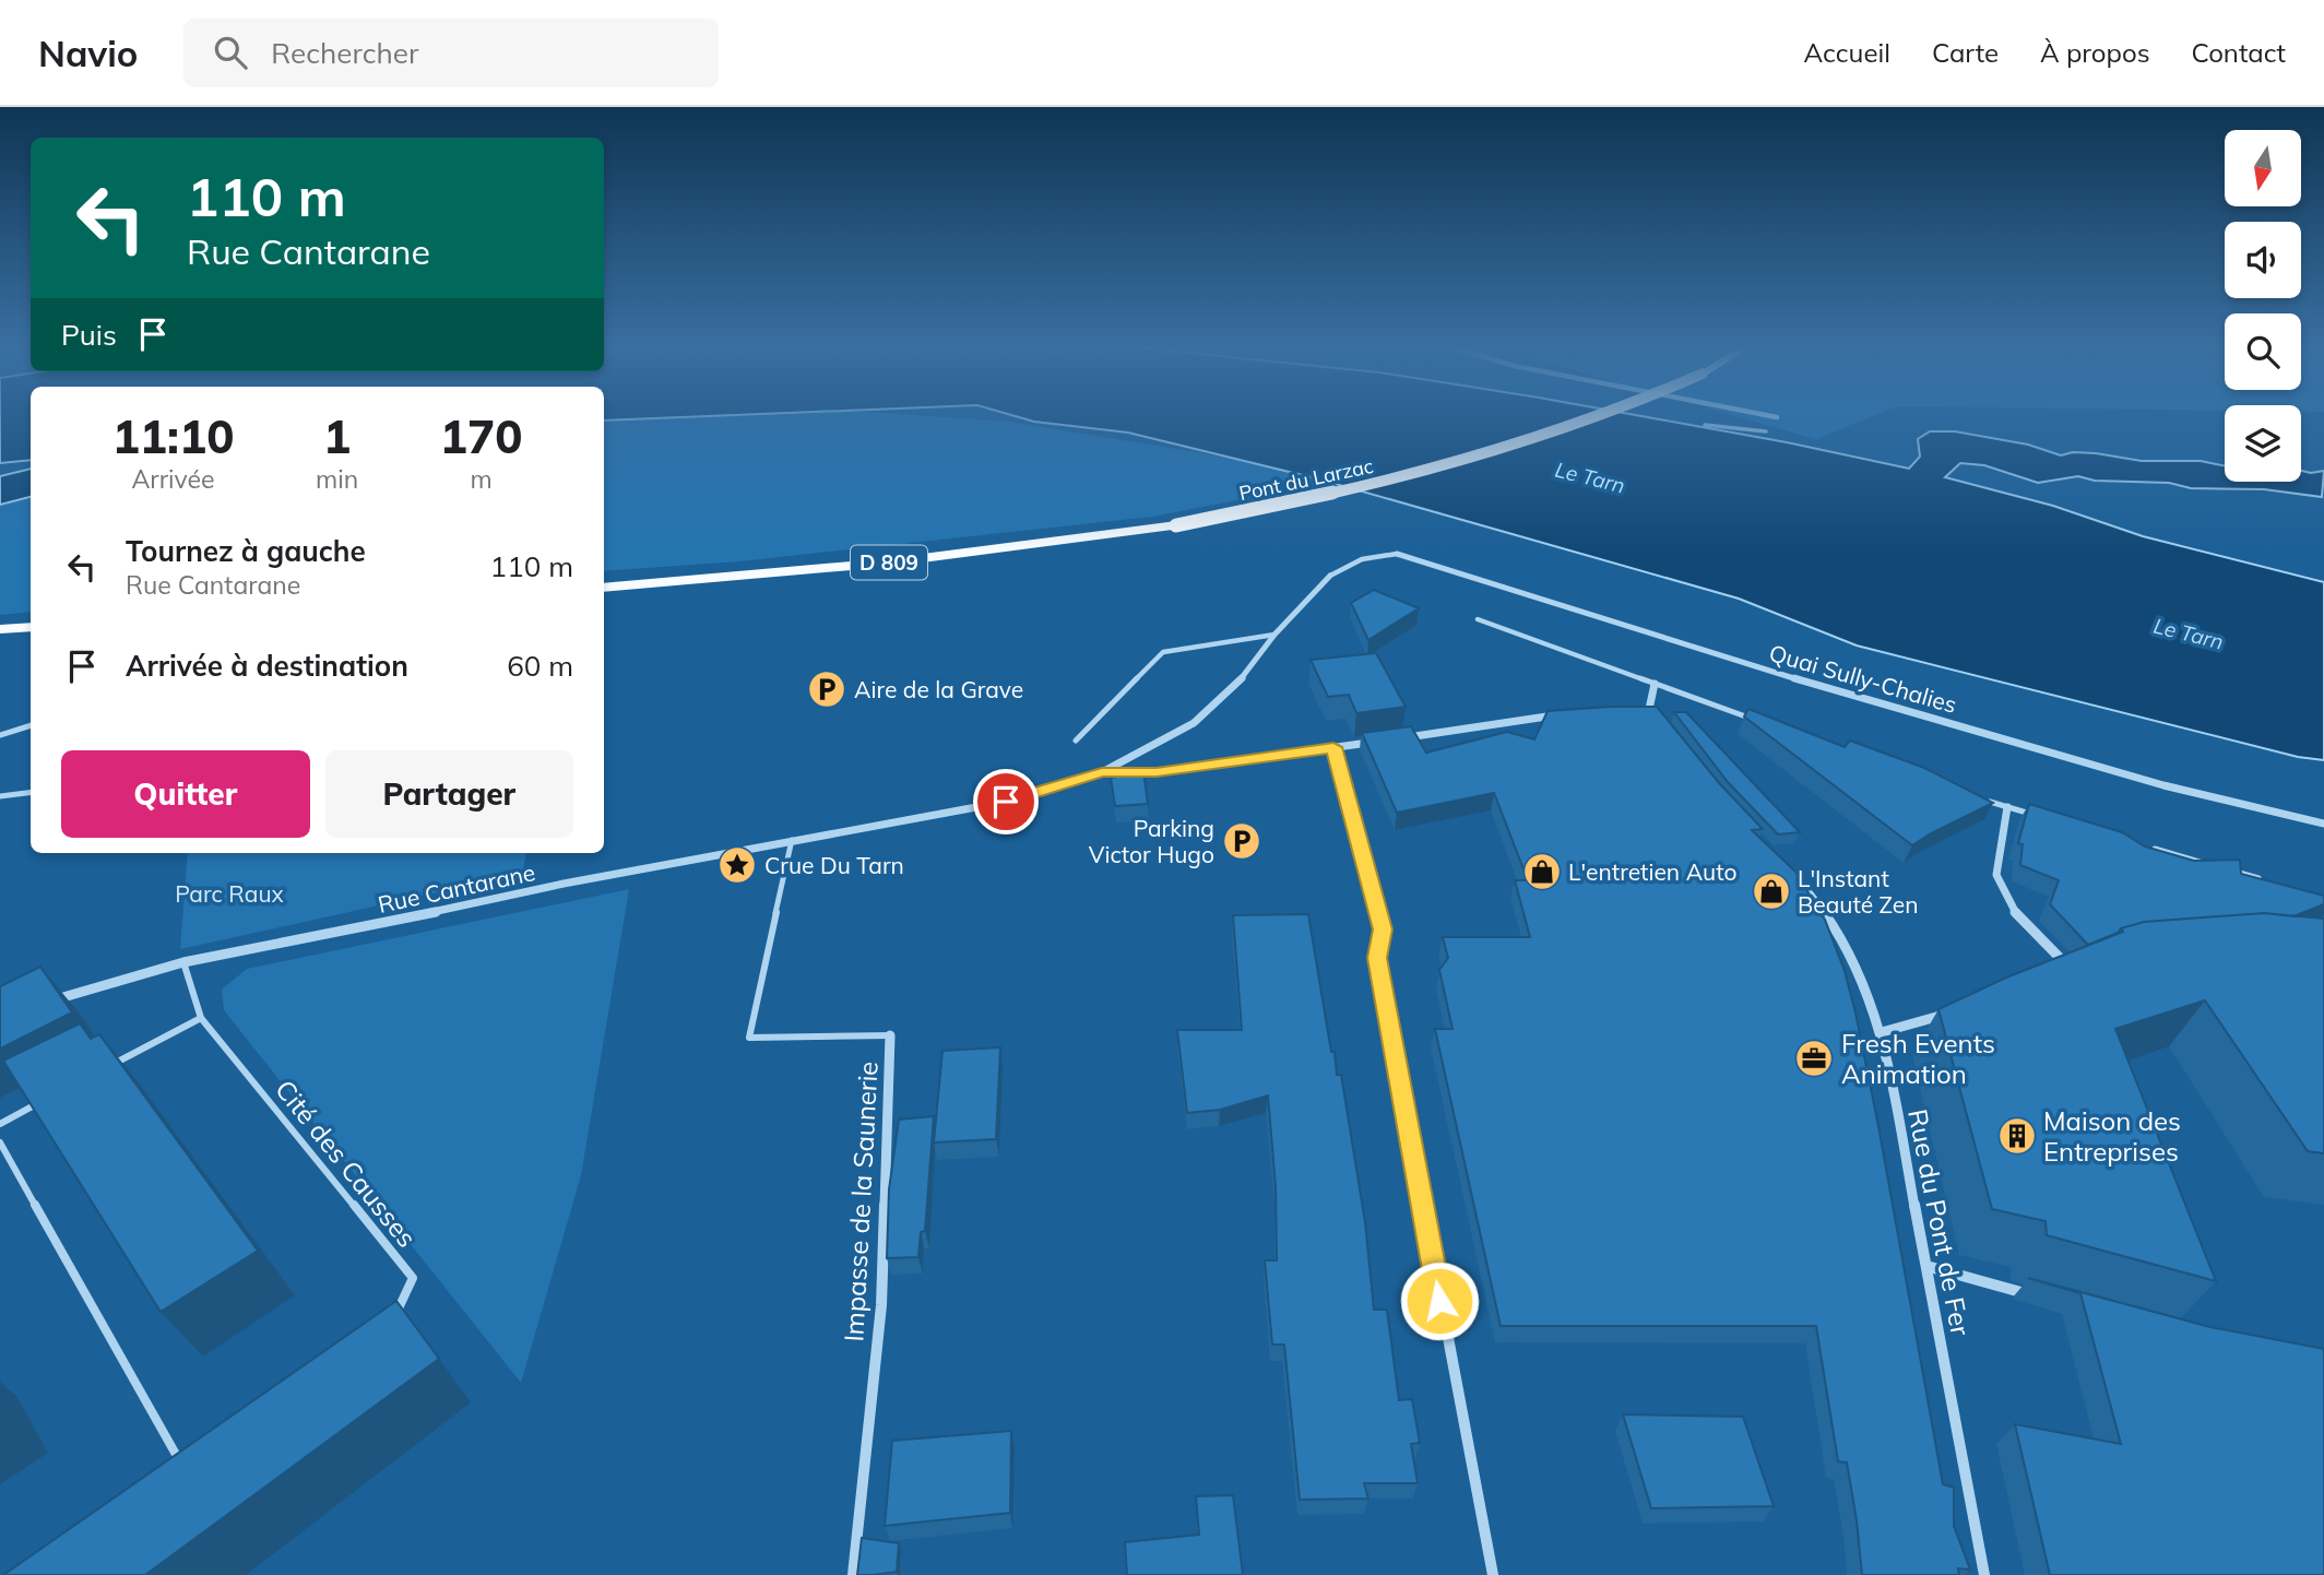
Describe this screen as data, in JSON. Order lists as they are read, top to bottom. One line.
{"streets":{"main road":["Pont du Larzac","D 809"],"street":["Quai Sully-Chalies","Rue Cantarane","Impasse de la Saunerie","Rue du Pont de Fer"],"lane":["Cité des Causses"]},"crossings":[["Rue Cantarane","Cité des Causses"],["Rue Cantarane","Impasse de la Saunerie"]],"water":["Le Tarn"],"parks":["Parc Raux"],"places":{"parking":["Aire de la Grave","Parking Victor Hugo"],"place":["Crue Du Tarn"],"shop":["L'entretien Auto","L'Instant Beauté Zen"],"office":["Fresh Events Animation"],"building":["Maison des Entreprises"]},"north":"bottom","page":{"header":"Navio","search":"Rechercher","nav":["Accueil","Carte","À propos","Contact"],"turn":["110 m","Rue Cantarane"],"then":"Puis","eta":["11:10","Arrivée","1","min","170","m"],"list":[{"name":"Tournez à gauche","note":"Rue Cantarane","value":"110 m"},{"name":"Arrivée à destination","value":"60 m"}],"buttons":["Quitter","Partager"]}}
